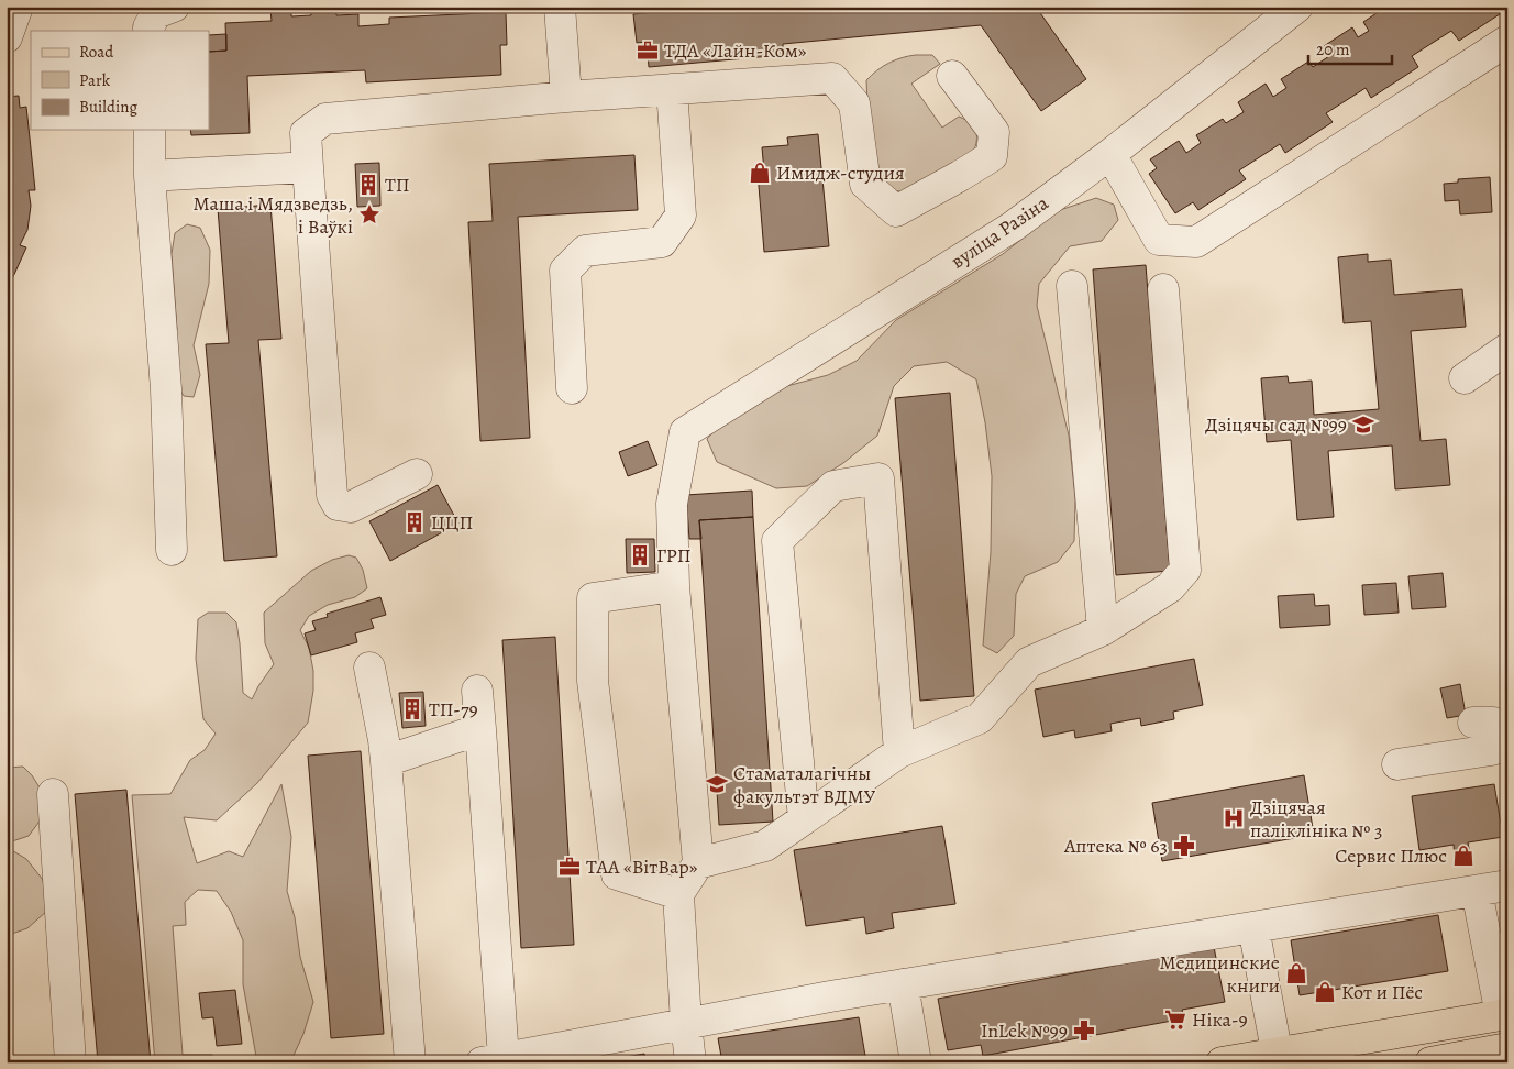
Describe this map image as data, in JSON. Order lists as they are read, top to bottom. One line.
{"streets":{"street":["вуліца Разіна"]},"places":{"office":["ТДА «Лайн-Ком»","ТАА «ВітВар»"],"shop":["Имидж-студия","Сервис Плюс","Медицинские книги","Кот и Пёс"],"building":["ТП","ЦЦП","ГРП","ТП-79"],"place":["Маша і Мядзведзь, і Ваўкі"],"school or university":["Дзіцячы сад №99","Стаматалагічны факультэт ВДМУ"],"hospital":["Дзіцячая паліклініка № 3"],"pharmacy":["Аптека № 63","InLek №99"],"supermarket":["Ніка-9"]},"legend":["Road","Park","Building"],"scale_bar":"20 m"}
